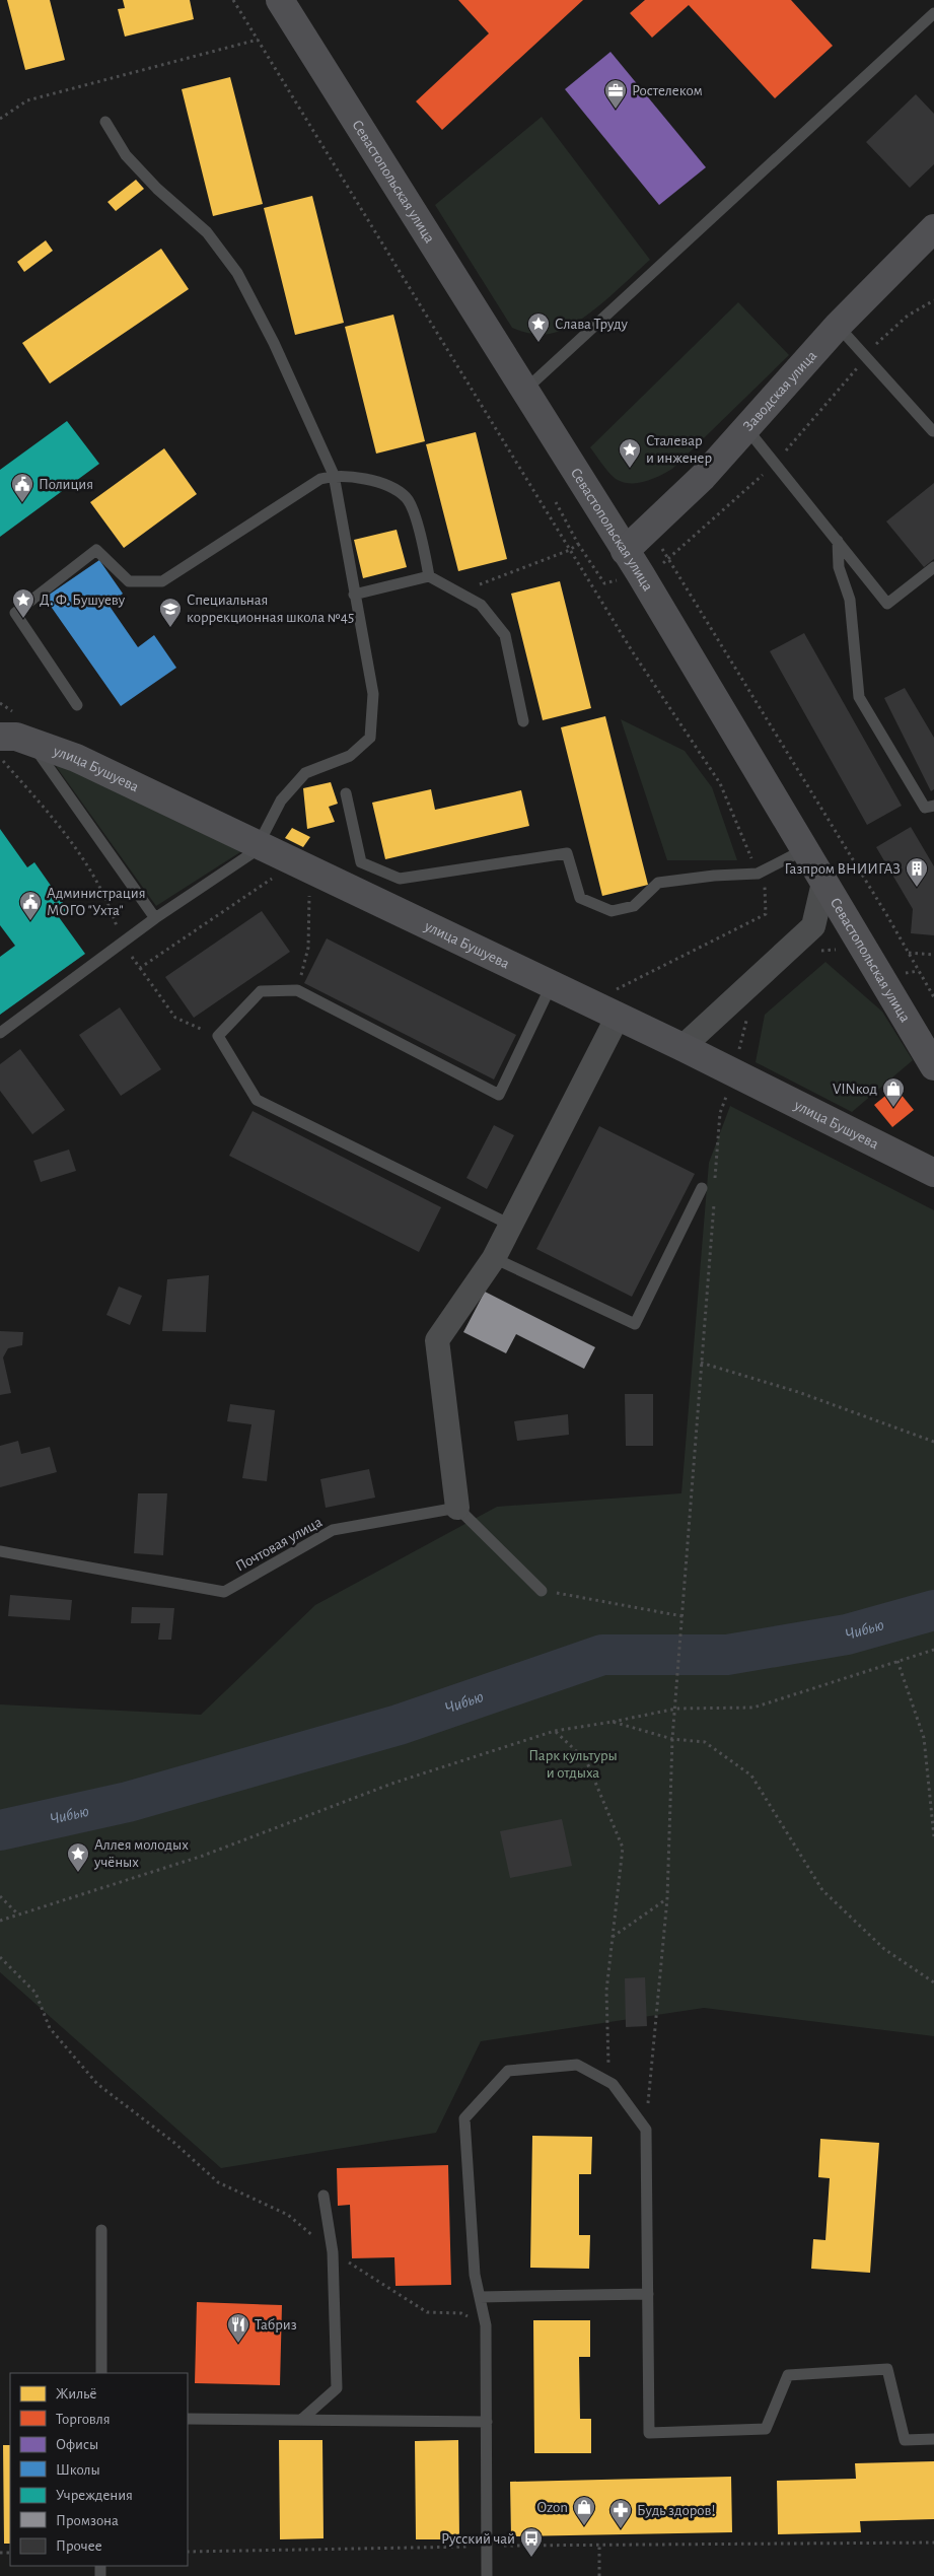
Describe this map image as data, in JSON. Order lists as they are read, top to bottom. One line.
{"streets":{"street":["Севастопольская улица","Заводская улица","улица Бушуева"],"lane":["Почтовая улица"]},"crossings":[["Севастопольская улица","Заводская улица"]],"water":["Чибью"],"parks":["Парк культуры и отдыха"],"places":{"office":["Ростелеком"],"place":["Слава Труду","Сталевар и инженер","Д. Ф. Бушуеву","Аллея молодых учёных"],"public building":["Полиция","Администрация МОГО \"Ухта\""],"school or university":["Специальная коррекционная школа №45"],"building":["Газпром ВНИИГАЗ"],"shop":["VINкод","Ozon"],"restaurant":["Табриз"],"pharmacy":["Будь здоров!"],"bus stop":["Русский чай"]},"legend":["Жильё","Торговля","Офисы","Школы","Учреждения","Промзона","Прочее"]}
